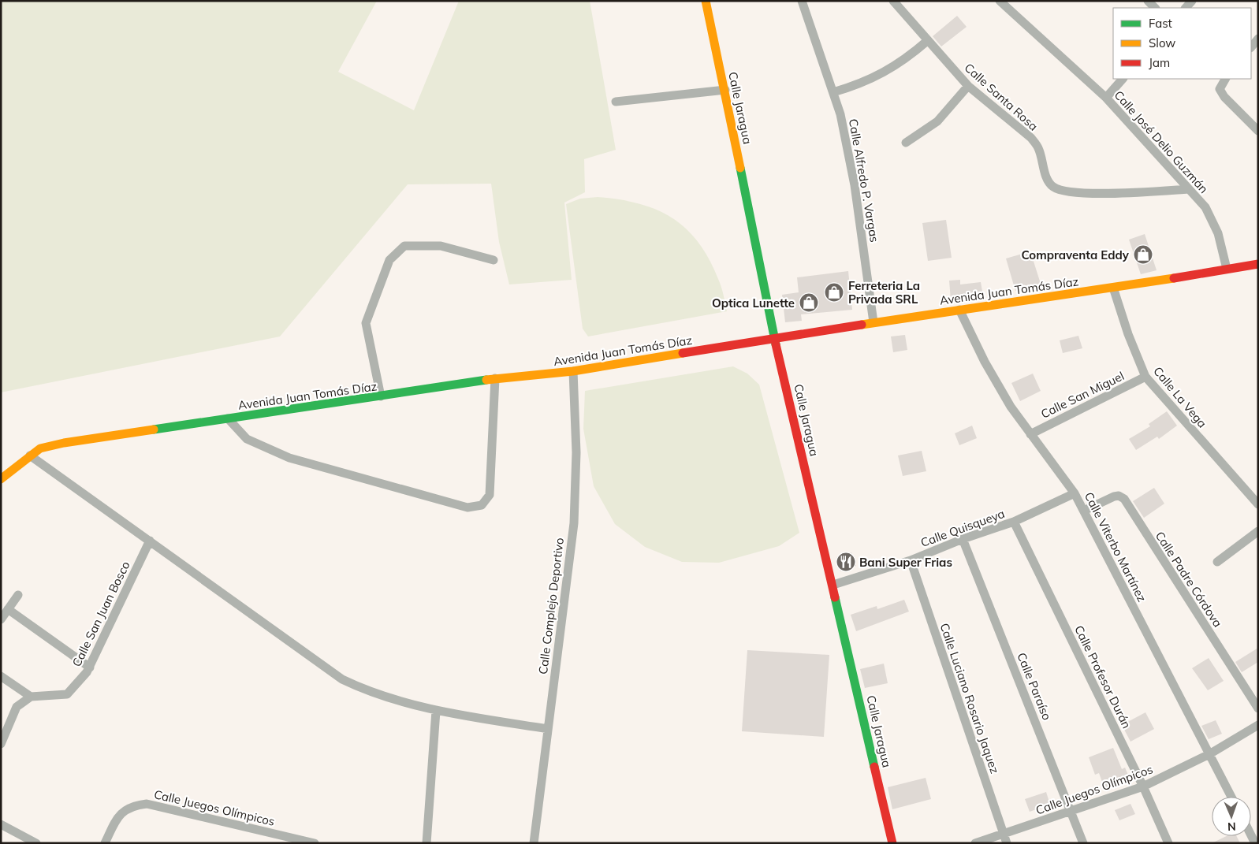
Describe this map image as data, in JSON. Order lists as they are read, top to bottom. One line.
{"streets":{"street":["Calle Santa Rosa","Calle Jaragua","Calle José Delio Guzmán","Calle Alfredo P. Vargas","Avenida Juan Tomás Díaz","Calle San Miguel","Calle La Vega","Calle Quisqueya","Calle Viterbo Martínez","Calle Padre Córdova","Calle Complejo Deportivo","Calle San Juan Bosco","Calle Profesor Durán","Calle Paraíso","Calle Luciano Rosario Jaquez","Calle Juegos Olímpicos"]},"crossings":[["Calle Santa Rosa","Calle José Delio Guzmán"],["Calle Jaragua","Avenida Juan Tomás Díaz"],["Calle Jaragua","Calle Quisqueya"],["Calle José Delio Guzmán","Avenida Juan Tomás Díaz"],["Calle Alfredo P. Vargas","Avenida Juan Tomás Díaz"],["Avenida Juan Tomás Díaz","Calle La Vega"],["Avenida Juan Tomás Díaz","Calle Viterbo Martínez"],["Avenida Juan Tomás Díaz","Calle Complejo Deportivo"],["Calle San Miguel","Calle La Vega"],["Calle San Miguel","Calle Viterbo Martínez"],["Calle Quisqueya","Calle Viterbo Martínez"],["Calle Quisqueya","Calle Profesor Durán"],["Calle Quisqueya","Calle Paraíso"],["Calle Quisqueya","Calle Luciano Rosario Jaquez"],["Calle Viterbo Martínez","Calle Padre Córdova"],["Calle Viterbo Martínez","Calle Juegos Olímpicos"],["Calle Profesor Durán","Calle Juegos Olímpicos"],["Calle Paraíso","Calle Juegos Olímpicos"],["Calle Luciano Rosario Jaquez","Calle Juegos Olímpicos"]],"places":{"shop":["Compraventa Eddy","Ferreteria La Privada SRL","Optica Lunette"],"restaurant":["Bani Super Frias"]},"legend":["Fast","Slow","Jam"],"north":"bottom"}
